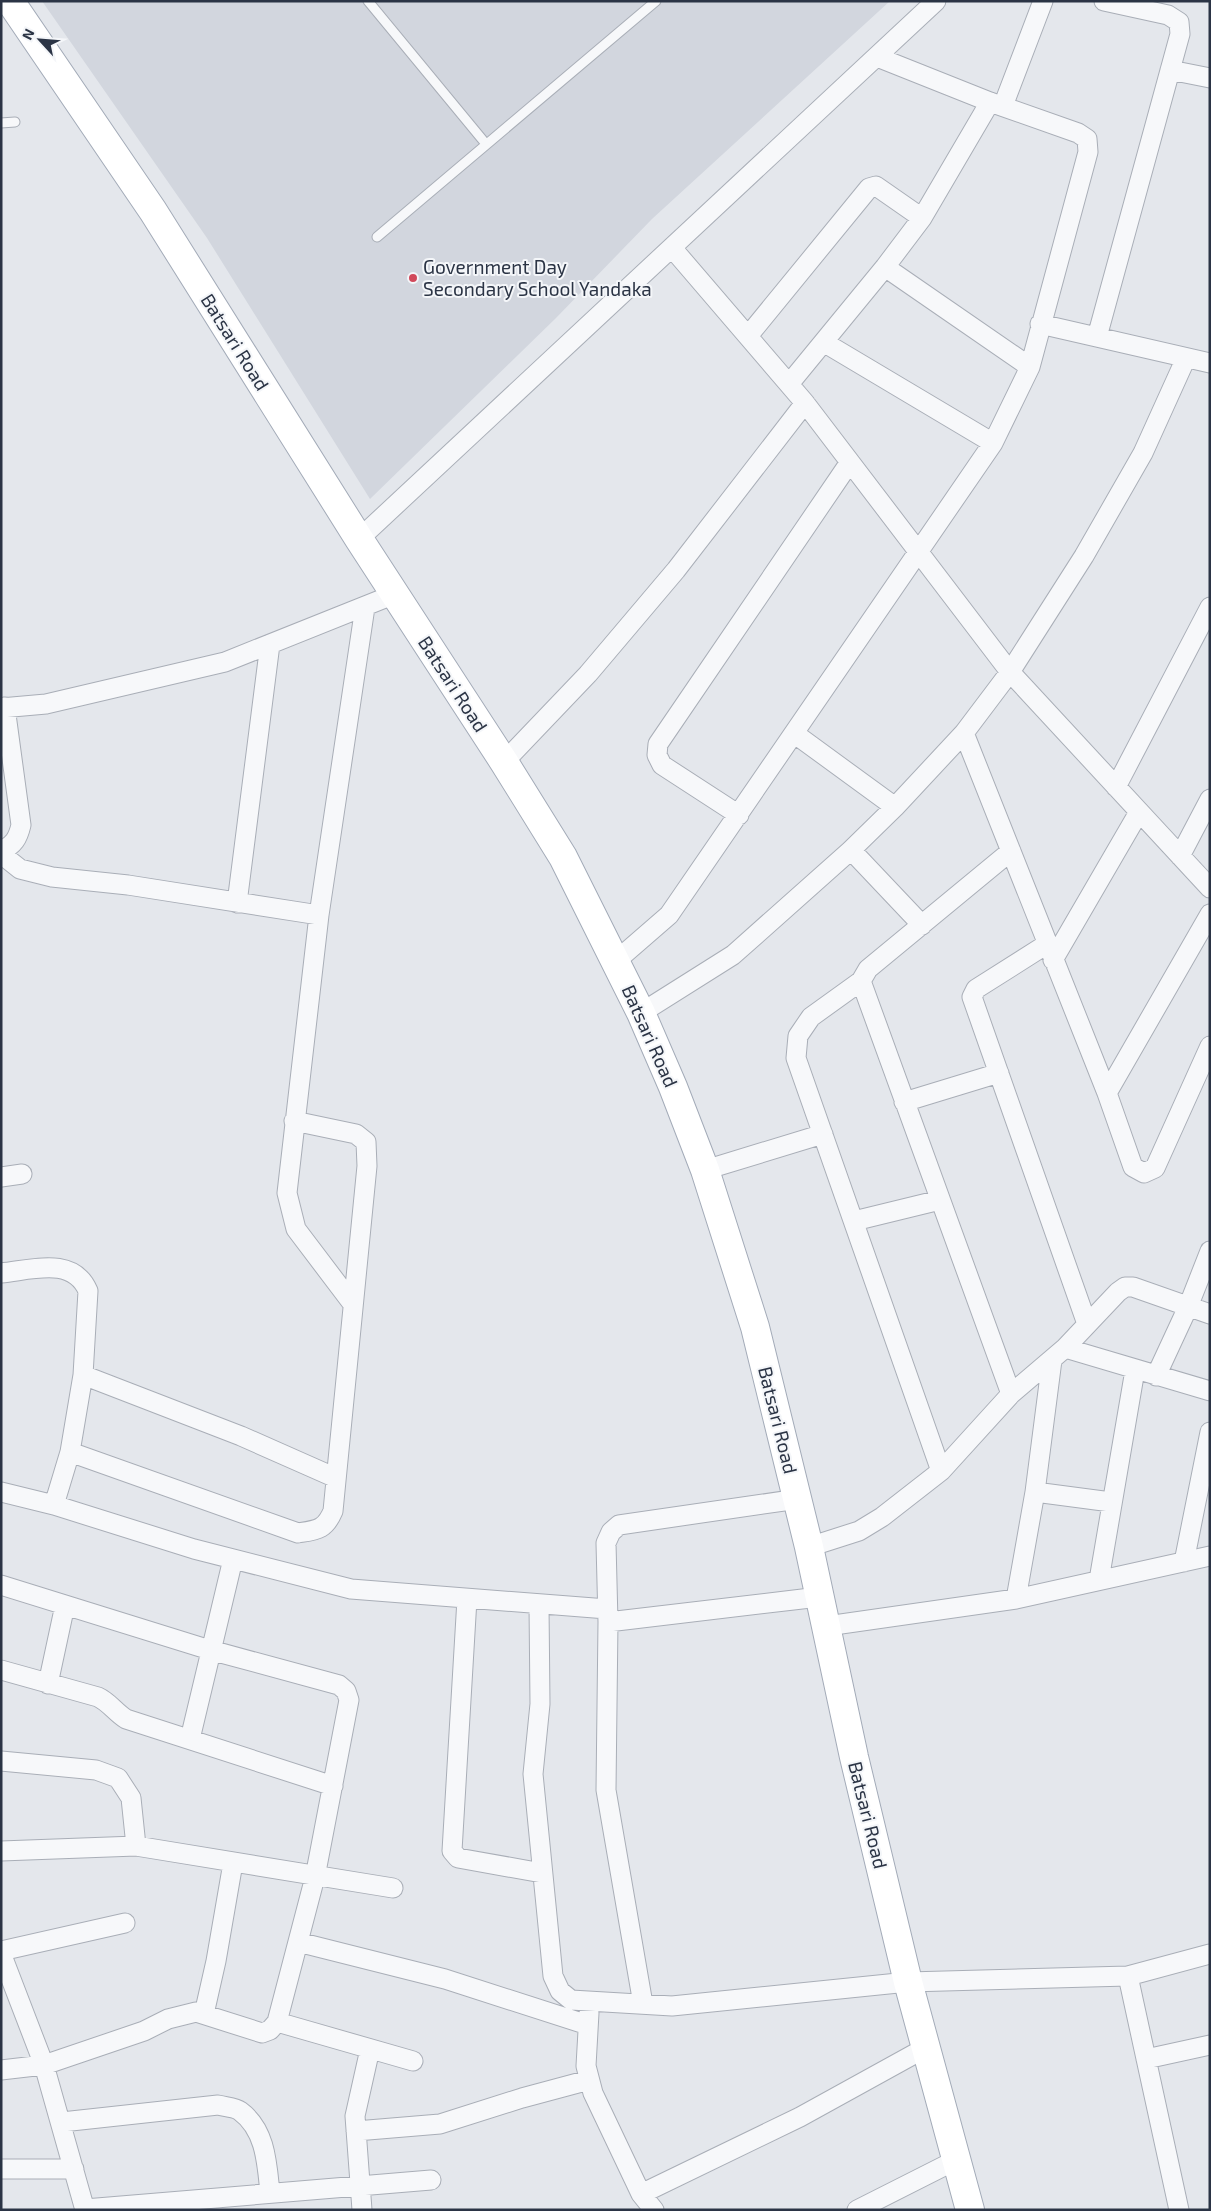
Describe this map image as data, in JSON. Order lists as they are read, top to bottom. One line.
{"streets":{"main road":["Batsari Road"]},"places":["Government Day Secondary School Yandaka"],"north":"top left"}
